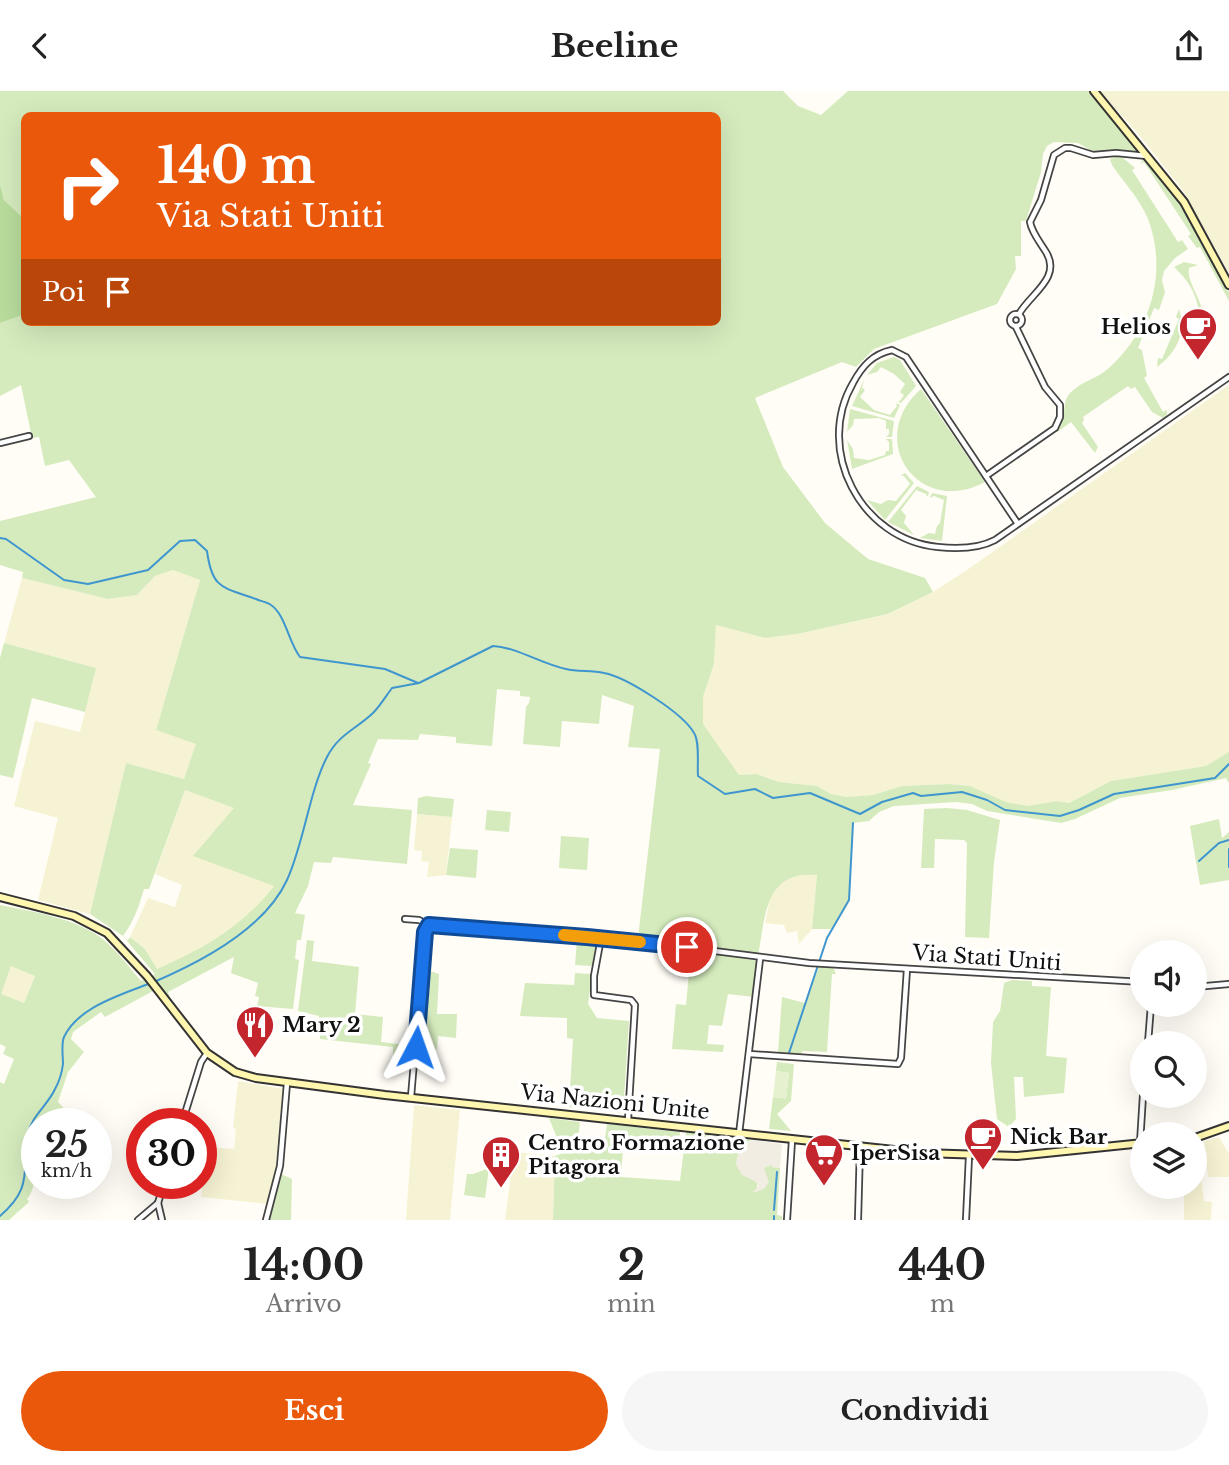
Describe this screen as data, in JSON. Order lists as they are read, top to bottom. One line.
{"streets":{"street":["Via Stati Uniti","Via Nazioni Unite"]},"places":{"cafe":["Helios","Nick Bar"],"restaurant":["Mary 2"],"supermarket":["IperSisa"],"building":["Centro Formazione Pitagora"]},"page":{"header":"Beeline","turn":["140 m","Via Stati Uniti"],"then":"Poi","speed":"25 km/h","limit":"30","eta":["14:00","Arrivo","2","min","440","m"],"buttons":["Esci","Condividi"]}}
